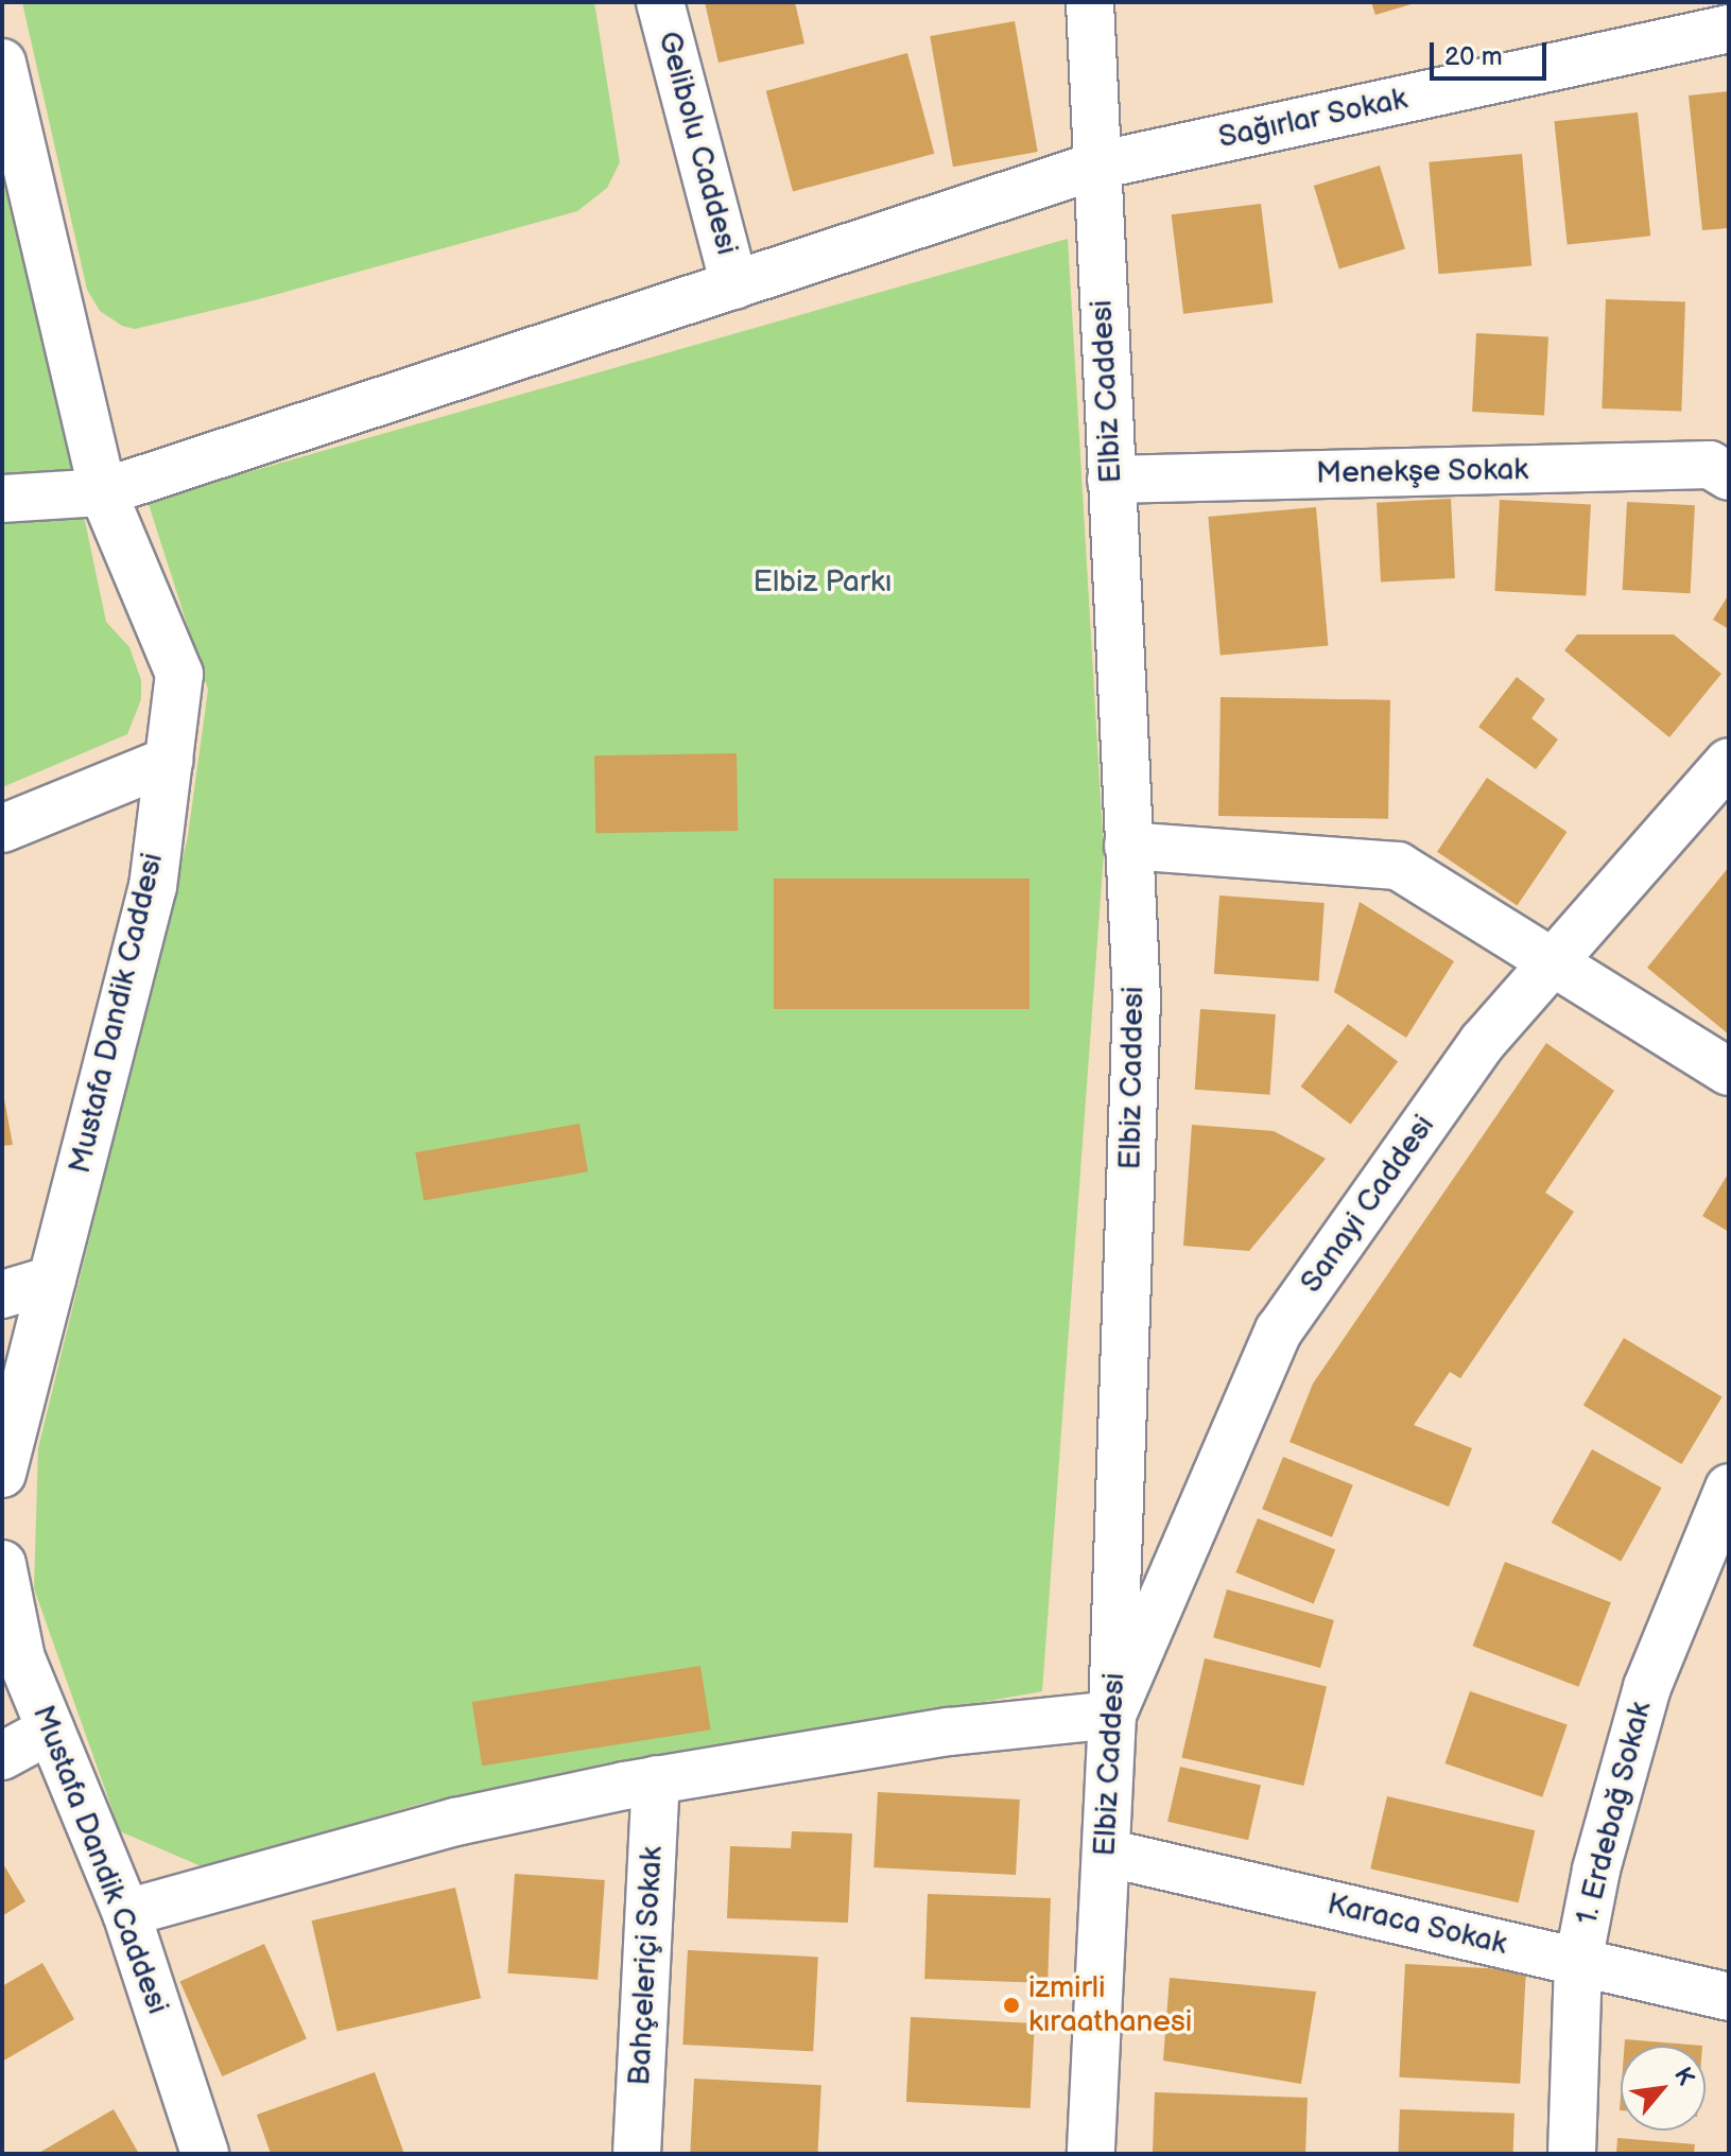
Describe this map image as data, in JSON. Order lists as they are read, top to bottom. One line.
{"streets":{"street":["Sağırlar Sokak","Gelibolu Caddesi","Elbiz Caddesi","Menekşe Sokak","Mustafa Dandik Caddesi","Sanayi Caddesi","1. Erdebağ Sokak","Karaca Sokak","Bahçeleriçi Sokak"]},"crossings":[["Sağırlar Sokak","Gelibolu Caddesi"],["Sağırlar Sokak","Elbiz Caddesi"],["Sağırlar Sokak","Mustafa Dandik Caddesi"],["Elbiz Caddesi","Menekşe Sokak"],["Elbiz Caddesi","Sanayi Caddesi"],["Elbiz Caddesi","Karaca Sokak"],["1. Erdebağ Sokak","Karaca Sokak"]],"parks":["Elbiz Parkı"],"places":["izmirli kıraathanesi"],"scale_bar":"20 m","north":"top right"}
